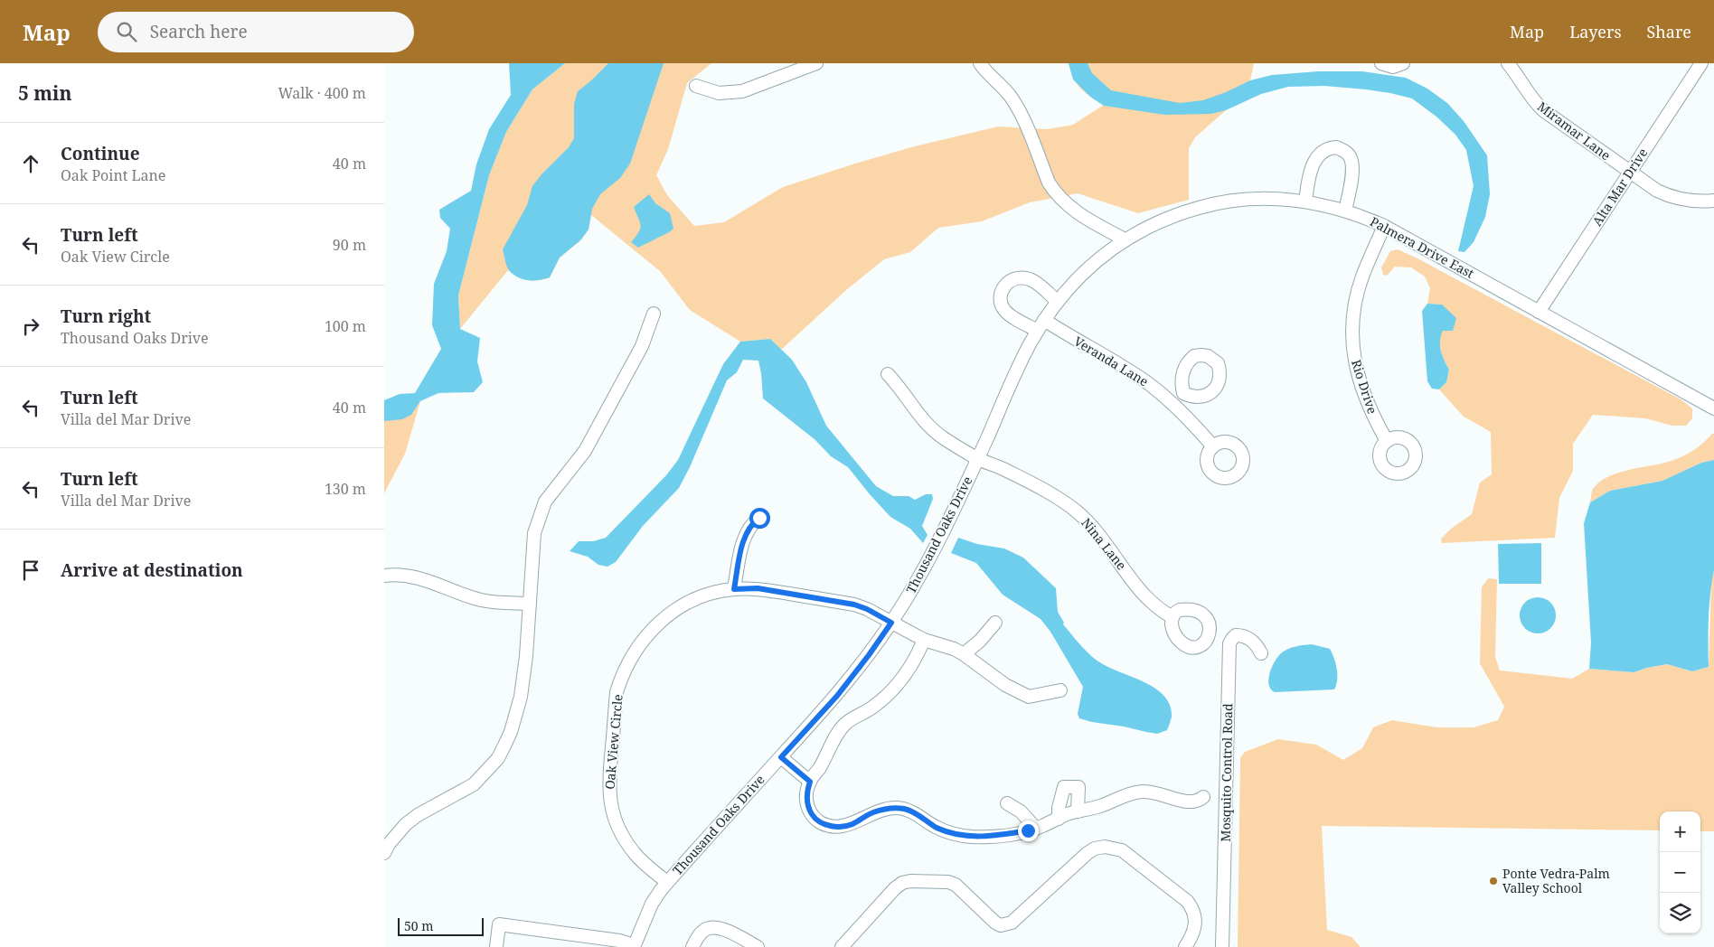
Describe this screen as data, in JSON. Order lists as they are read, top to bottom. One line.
{"streets":{"street":["Miramar Lane","Alta Mar Drive","Palmera Drive East","Veranda Lane","Rio Drive","Thousand Oaks Drive","Nina Lane","Oak View Circle","Mosquito Control Road"]},"crossings":[["Miramar Lane","Alta Mar Drive"],["Alta Mar Drive","Palmera Drive East"],["Palmera Drive East","Rio Drive"],["Palmera Drive East","Thousand Oaks Drive"],["Veranda Lane","Thousand Oaks Drive"],["Thousand Oaks Drive","Nina Lane"],["Thousand Oaks Drive","Oak View Circle"]],"places":["Ponte Vedra-Palm Valley School"],"scale_bar":"50 m","page":{"header":"Map","search":"Search here","nav":["Map","Layers","Share"],"heading":["5 min","Walk · 400 m"],"list":[["Continue","Oak Point Lane","40 m"],["Turn left","Oak View Circle","90 m"],["Turn right","Thousand Oaks Drive","100 m"],["Turn left","Villa del Mar Drive","40 m"],["Turn left","Villa del Mar Drive","130 m"],"Arrive at destination"],"map_buttons":["+","−"],"scale":"50 m"}}
